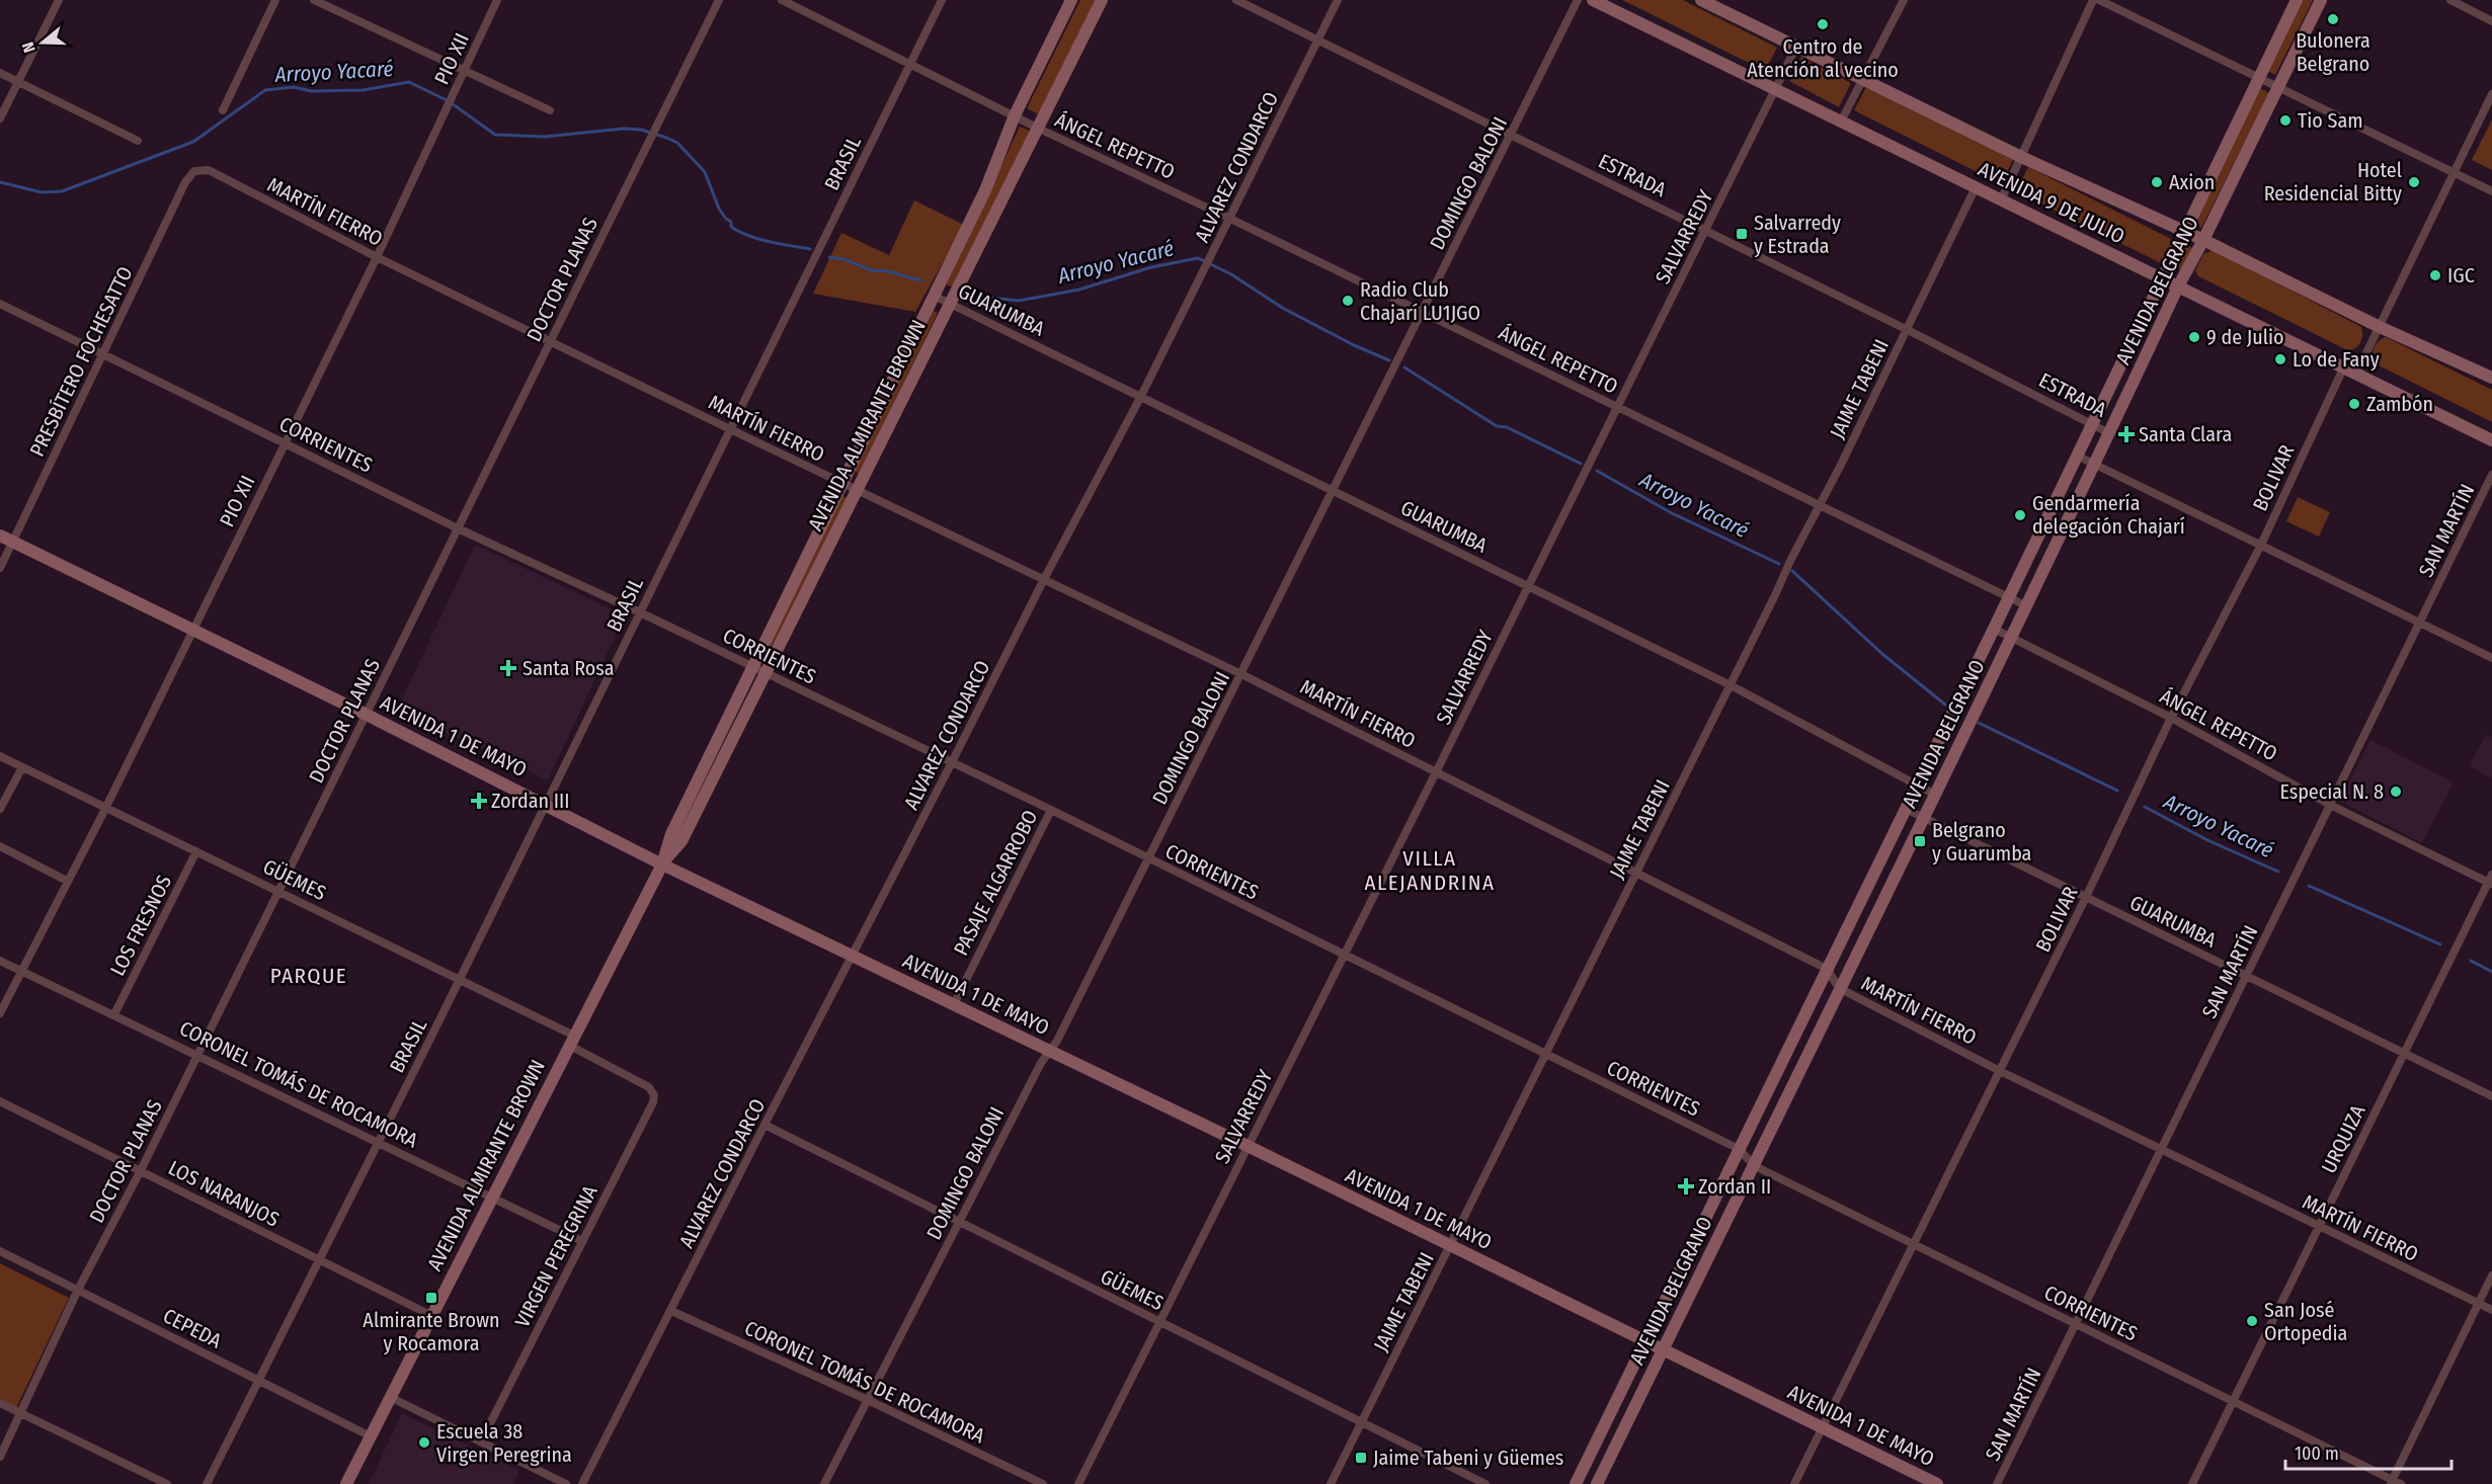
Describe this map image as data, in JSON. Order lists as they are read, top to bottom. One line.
{"streets":{"main road":["AVENIDA 9 DE JULIO","AVENIDA BELGRANO","AVENIDA ALMIRANTE BROWN","AVENIDA 1 DE MAYO"],"street":["PIO XII","ÁNGEL REPETTO","BRASIL","ALVAREZ CONDARCO","ESTRADA","DOMINGO BALONI","MARTÍN FIERRO","SALVARREDY","DOCTOR PLANAS","GUARUMBA","PRESBÍTERO FOCHESATTO","JAIME TABENI","CORRIENTES","BOLIVAR","SAN MARTÍN","GÜEMES","PASAJE ALGARROBO","LOS FRESNOS","CORONEL TOMÁS DE ROCAMORA","URQUIZA","LOS NARANJOS","VIRGEN PEREGRINA","CEPEDA"]},"crossings":[["PIO XII","MARTÍN FIERRO"],["PIO XII","CORRIENTES"],["PIO XII","AVENIDA 1 DE MAYO"],["PIO XII","GÜEMES"],["PIO XII","CORONEL TOMÁS DE ROCAMORA"],["ÁNGEL REPETTO","BRASIL"],["ÁNGEL REPETTO","ALVAREZ CONDARCO"],["ÁNGEL REPETTO","DOMINGO BALONI"],["ÁNGEL REPETTO","SALVARREDY"],["ÁNGEL REPETTO","AVENIDA BELGRANO"],["ÁNGEL REPETTO","JAIME TABENI"],["ÁNGEL REPETTO","AVENIDA ALMIRANTE BROWN"],["ÁNGEL REPETTO","BOLIVAR"],["ÁNGEL REPETTO","SAN MARTÍN"],["ÁNGEL REPETTO","URQUIZA"],["BRASIL","MARTÍN FIERRO"],["BRASIL","CORRIENTES"],["BRASIL","AVENIDA 1 DE MAYO"],["BRASIL","GÜEMES"],["BRASIL","CORONEL TOMÁS DE ROCAMORA"],["BRASIL","LOS NARANJOS"],["BRASIL","CEPEDA"],["ALVAREZ CONDARCO","ESTRADA"],["ALVAREZ CONDARCO","MARTÍN FIERRO"],["ALVAREZ CONDARCO","GUARUMBA"],["ALVAREZ CONDARCO","CORRIENTES"],["ALVAREZ CONDARCO","AVENIDA 1 DE MAYO"],["ALVAREZ CONDARCO","GÜEMES"],["ALVAREZ CONDARCO","CORONEL TOMÁS DE ROCAMORA"],["ESTRADA","DOMINGO BALONI"],["ESTRADA","SALVARREDY"],["ESTRADA","AVENIDA BELGRANO"],["ESTRADA","JAIME TABENI"],["DOMINGO BALONI","MARTÍN FIERRO"],["DOMINGO BALONI","GUARUMBA"],["DOMINGO BALONI","CORRIENTES"],["DOMINGO BALONI","AVENIDA 1 DE MAYO"],["DOMINGO BALONI","GÜEMES"],["DOMINGO BALONI","CORONEL TOMÁS DE ROCAMORA"],["AVENIDA 9 DE JULIO","SALVARREDY"],["AVENIDA 9 DE JULIO","AVENIDA BELGRANO"],["AVENIDA 9 DE JULIO","JAIME TABENI"],["AVENIDA 9 DE JULIO","BOLIVAR"],["MARTÍN FIERRO","SALVARREDY"],["MARTÍN FIERRO","DOCTOR PLANAS"],["MARTÍN FIERRO","AVENIDA BELGRANO"],["MARTÍN FIERRO","PRESBÍTERO FOCHESATTO"],["MARTÍN FIERRO","JAIME TABENI"],["MARTÍN FIERRO","AVENIDA ALMIRANTE BROWN"],["MARTÍN FIERRO","BOLIVAR"],["MARTÍN FIERRO","SAN MARTÍN"],["MARTÍN FIERRO","URQUIZA"],["SALVARREDY","GUARUMBA"],["SALVARREDY","CORRIENTES"],["SALVARREDY","AVENIDA 1 DE MAYO"],["SALVARREDY","GÜEMES"],["DOCTOR PLANAS","CORRIENTES"],["DOCTOR PLANAS","AVENIDA 1 DE MAYO"],["DOCTOR PLANAS","GÜEMES"],["DOCTOR PLANAS","CORONEL TOMÁS DE ROCAMORA"],["DOCTOR PLANAS","LOS NARANJOS"],["DOCTOR PLANAS","CEPEDA"],["AVENIDA BELGRANO","GUARUMBA"],["AVENIDA BELGRANO","CORRIENTES"],["AVENIDA BELGRANO","AVENIDA 1 DE MAYO"],["GUARUMBA","JAIME TABENI"],["GUARUMBA","AVENIDA ALMIRANTE BROWN"],["GUARUMBA","BOLIVAR"],["GUARUMBA","SAN MARTÍN"],["GUARUMBA","URQUIZA"],["PRESBÍTERO FOCHESATTO","CORRIENTES"],["PRESBÍTERO FOCHESATTO","AVENIDA 1 DE MAYO"],["JAIME TABENI","CORRIENTES"],["JAIME TABENI","AVENIDA 1 DE MAYO"],["JAIME TABENI","GÜEMES"],["AVENIDA ALMIRANTE BROWN","CORRIENTES"],["AVENIDA ALMIRANTE BROWN","AVENIDA 1 DE MAYO"],["AVENIDA ALMIRANTE BROWN","GÜEMES"],["AVENIDA ALMIRANTE BROWN","CORONEL TOMÁS DE ROCAMORA"],["AVENIDA ALMIRANTE BROWN","LOS NARANJOS"],["AVENIDA ALMIRANTE BROWN","CEPEDA"],["CORRIENTES","BOLIVAR"],["CORRIENTES","SAN MARTÍN"],["CORRIENTES","PASAJE ALGARROBO"],["CORRIENTES","URQUIZA"],["BOLIVAR","AVENIDA 1 DE MAYO"],["AVENIDA 1 DE MAYO","PASAJE ALGARROBO"],["GÜEMES","LOS FRESNOS"],["GÜEMES","VIRGEN PEREGRINA"],["LOS FRESNOS","CORONEL TOMÁS DE ROCAMORA"],["CORONEL TOMÁS DE ROCAMORA","VIRGEN PEREGRINA"]],"districts":["VILLA ALEJANDRINA","PARQUE"],"water":["Arroyo Yacaré"],"places":{"other":["Bulonera Belgrano","Centro de Atención al vecino","Tio Sam","Axion","Hotel Residencial Bitty","IGC","Radio Club Chajarí LU1JGO","9 de Julio","Lo de Fany","Zambón","Gendarmería delegación Chajarí","Especial N. 8","San José Ortopedia","Escuela 38 Virgen Peregrina"],"transit":["Salvarredy y Estrada","Belgrano y Guarumba","Almirante Brown y Rocamora","Jaime Tabeni y Güemes"],"health":["Santa Clara","Santa Rosa","Zordan III","Zordan II"]},"scale_bar":"100 m","north":"left"}
